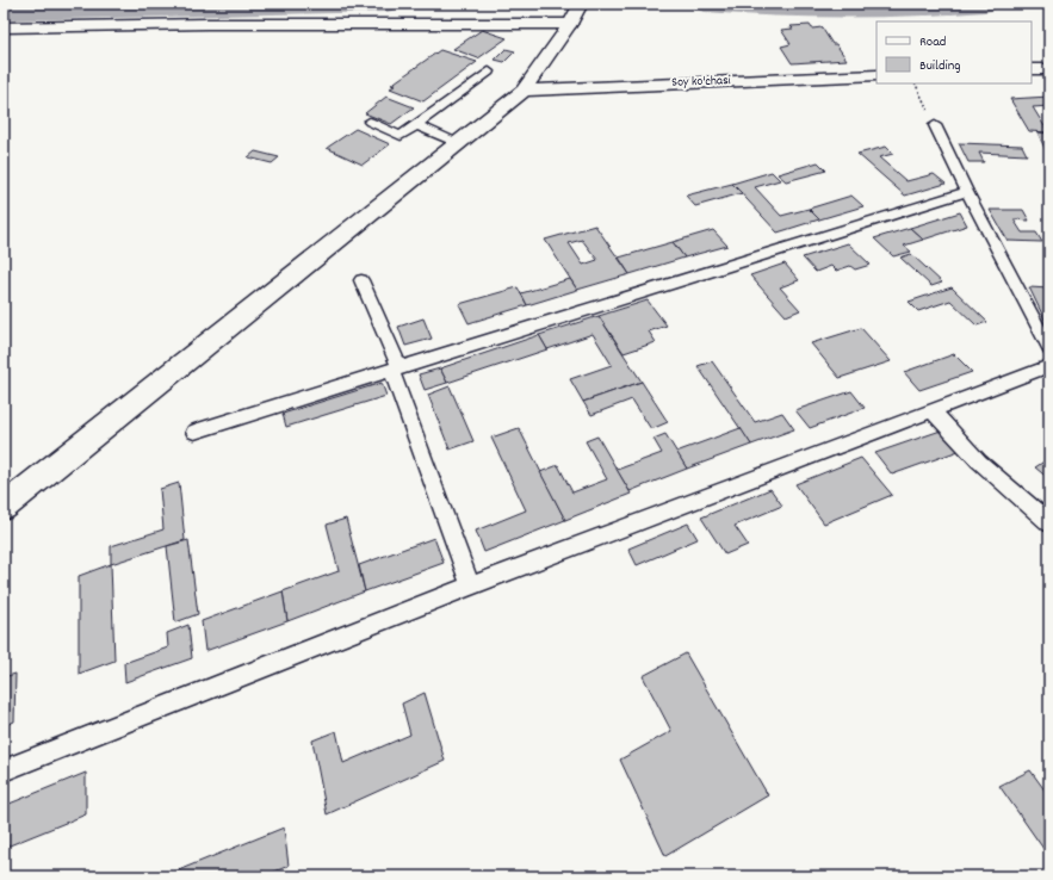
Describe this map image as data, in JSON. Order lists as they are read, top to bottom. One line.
{"streets":{"main road":["Soy ko'chasi"]},"legend":["Road","Building"]}
